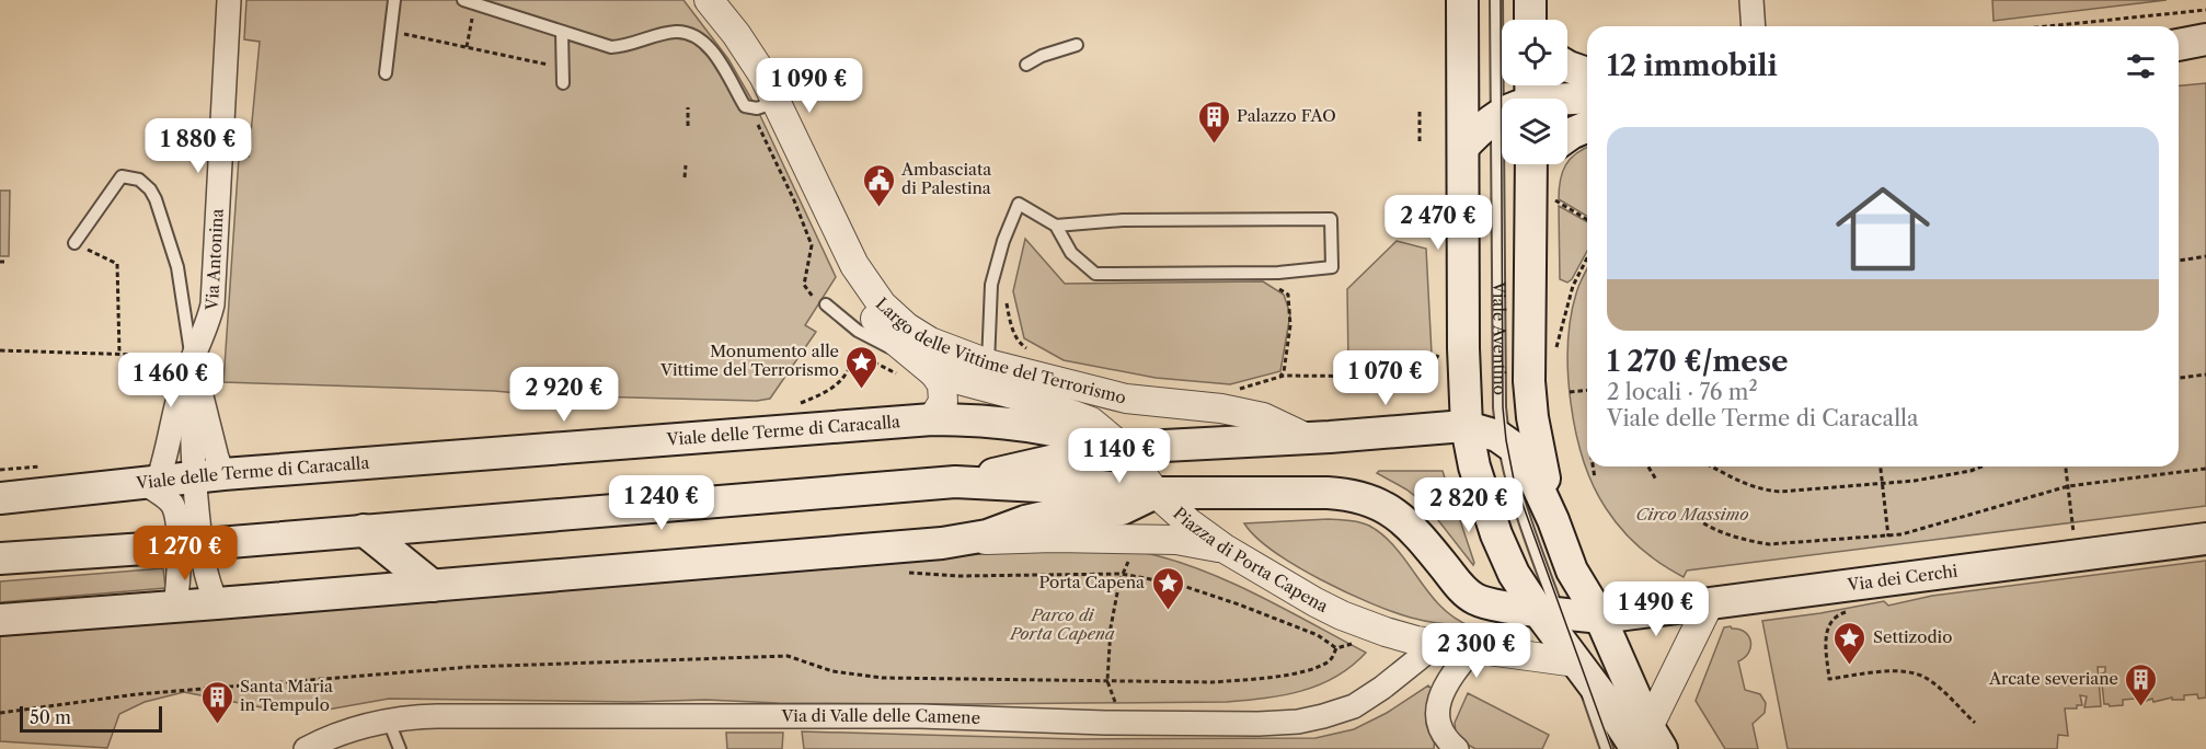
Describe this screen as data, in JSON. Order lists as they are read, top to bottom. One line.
{"streets":{"main road":["Viale Aventino","Viale delle Terme di Caracalla","Piazza di Porta Capena","Via dei Cerchi"],"street":["Via Antonina","Largo delle Vittime del Terrorismo","Via di Valle delle Camene"]},"crossings":[["Via Antonina","Viale delle Terme di Caracalla"],["Largo delle Vittime del Terrorismo","Viale delle Terme di Caracalla"],["Largo delle Vittime del Terrorismo","Piazza di Porta Capena"],["Piazza di Porta Capena","Via dei Cerchi"],["Piazza di Porta Capena","Via di Valle delle Camene"]],"parks":["Circo Massimo","Parco di Porta Capena"],"places":{"building":["Palazzo FAO","Arcate severiane","Santa Maria in Tempulo"],"public building":["Ambasciata di Palestina"],"place":["Monumento alle Vittime del Terrorismo","Porta Capena","Settizodio"]},"scale_bar":"50 m","page":{"heading":"12 immobili","price":["1 090 €","1 880 €","2 470 €","1 070 €","1 460 €","2 920 €","1 140 €","1 240 €","2 820 €","1 270 €","1 490 €","2 300 €"],"list":[{"name":"1 270 €/mese","note":"2 locali · 76 m² · Viale delle Terme di Caracalla"}],"scale":"50 m"}}
